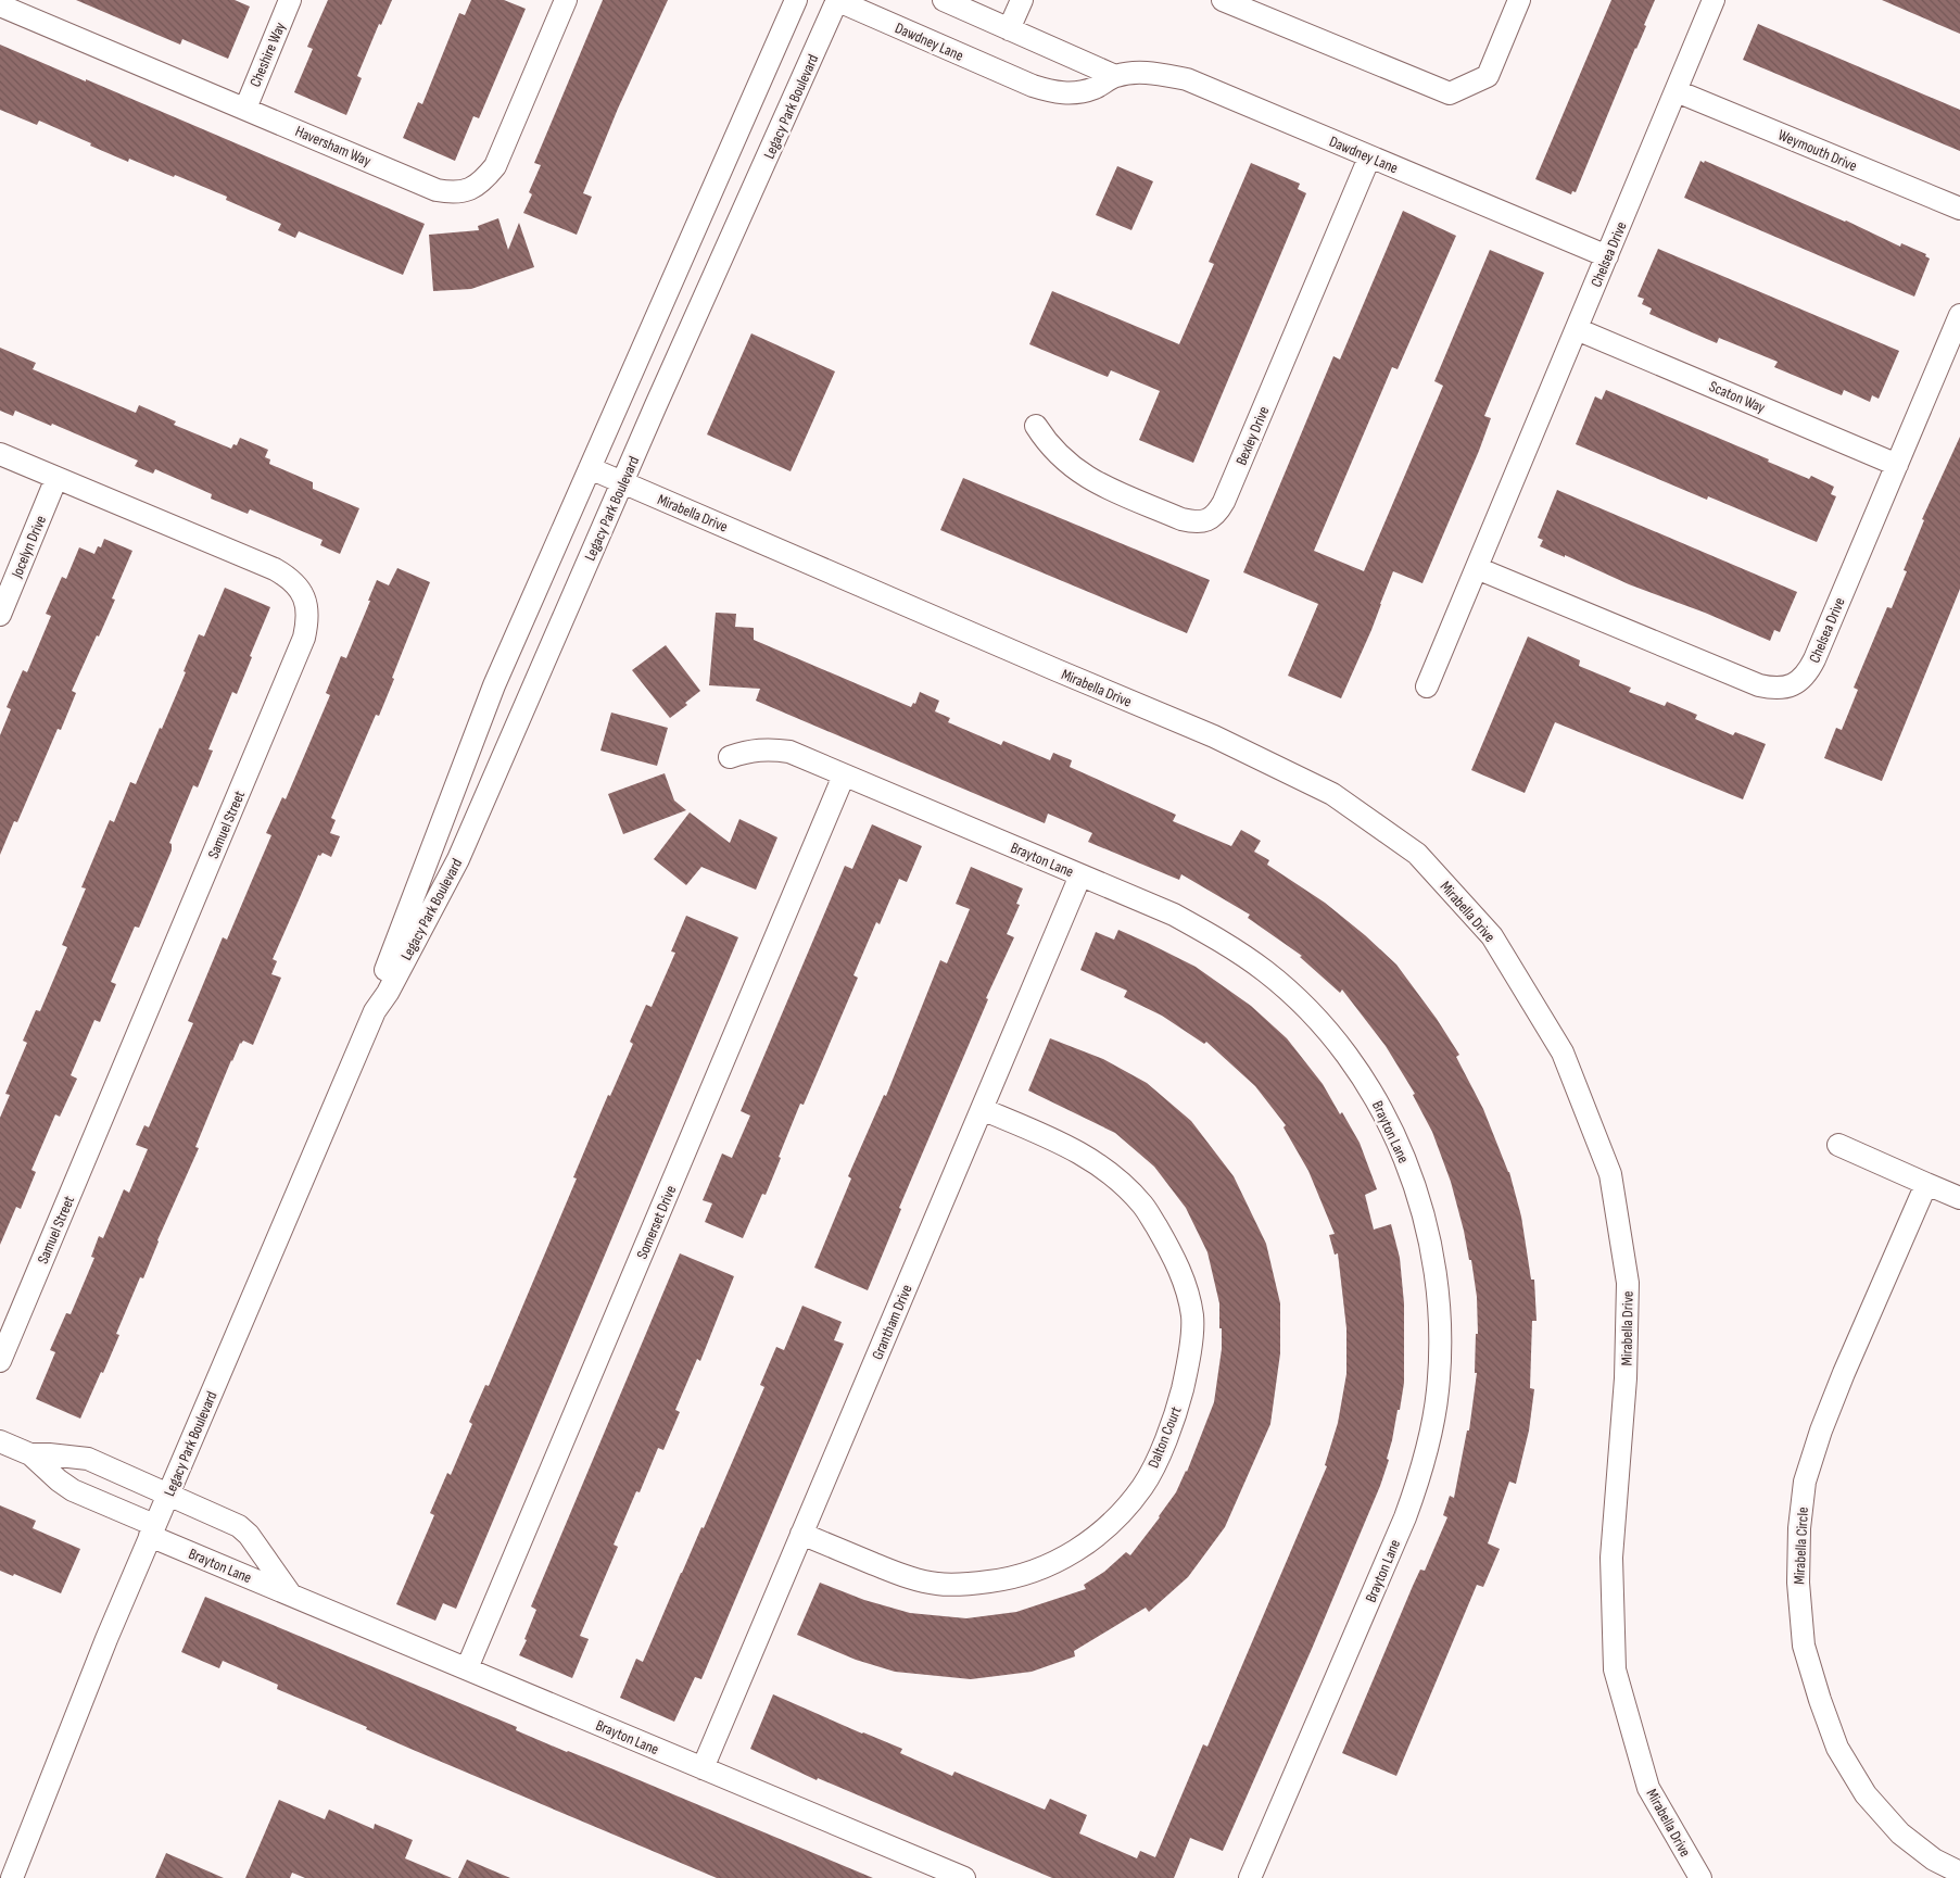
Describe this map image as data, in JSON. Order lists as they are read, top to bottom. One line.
{"streets":{"street":["Dawdney Lane","Cheshire Way","Legacy Park Boulevard","Haversham Way","Weymouth Drive","Chelsea Drive","Scaton Way","Bexley Drive","Mirabella Drive","Jocelyn Drive","Samuel Street","Brayton Lane","Somerset Drive","Grantham Drive","Dalton Court","Mirabella Circle"]},"crossings":[["Dawdney Lane","Legacy Park Boulevard"],["Dawdney Lane","Chelsea Drive"],["Dawdney Lane","Bexley Drive"],["Cheshire Way","Haversham Way"],["Legacy Park Boulevard","Mirabella Drive"],["Legacy Park Boulevard","Brayton Lane"],["Weymouth Drive","Chelsea Drive"],["Chelsea Drive","Scaton Way"],["Jocelyn Drive","Samuel Street"],["Brayton Lane","Somerset Drive"],["Brayton Lane","Grantham Drive"],["Grantham Drive","Dalton Court"]]}
